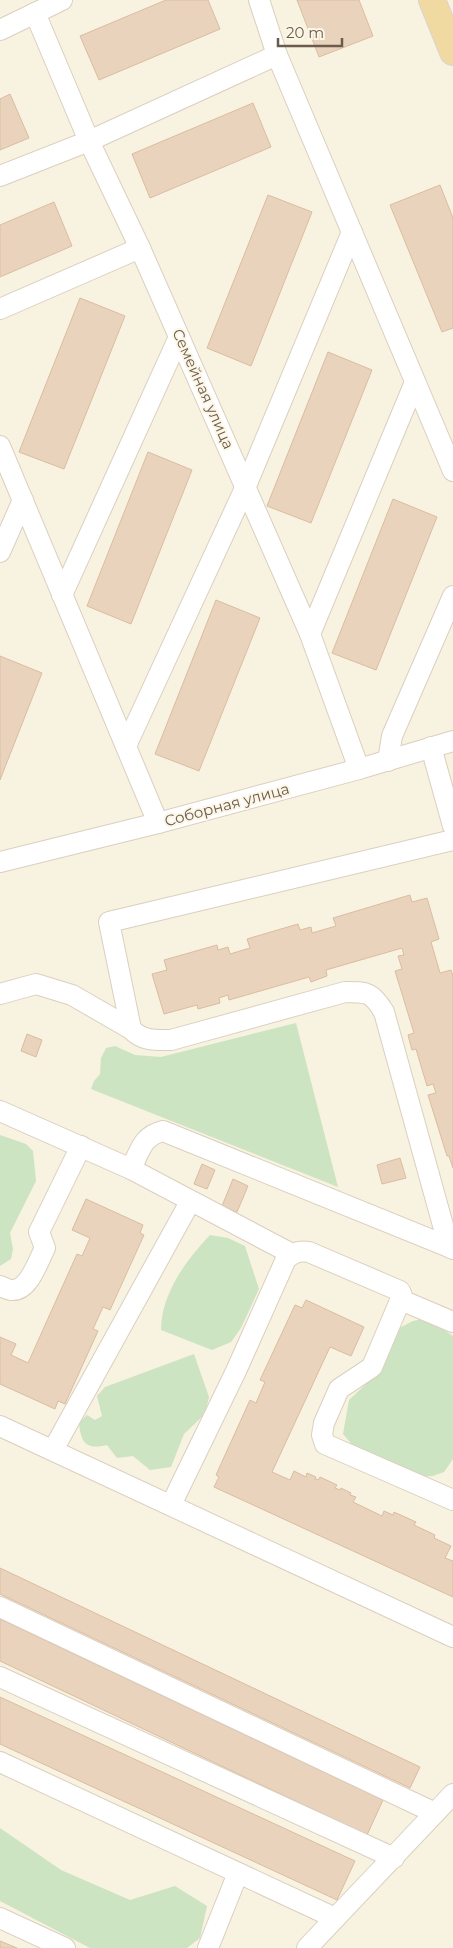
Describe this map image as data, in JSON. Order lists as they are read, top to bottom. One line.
{"streets":{"street":["Семейная улица","Соборная улица"]},"crossings":[["Семейная улица","Соборная улица"]],"scale_bar":"20 m"}
